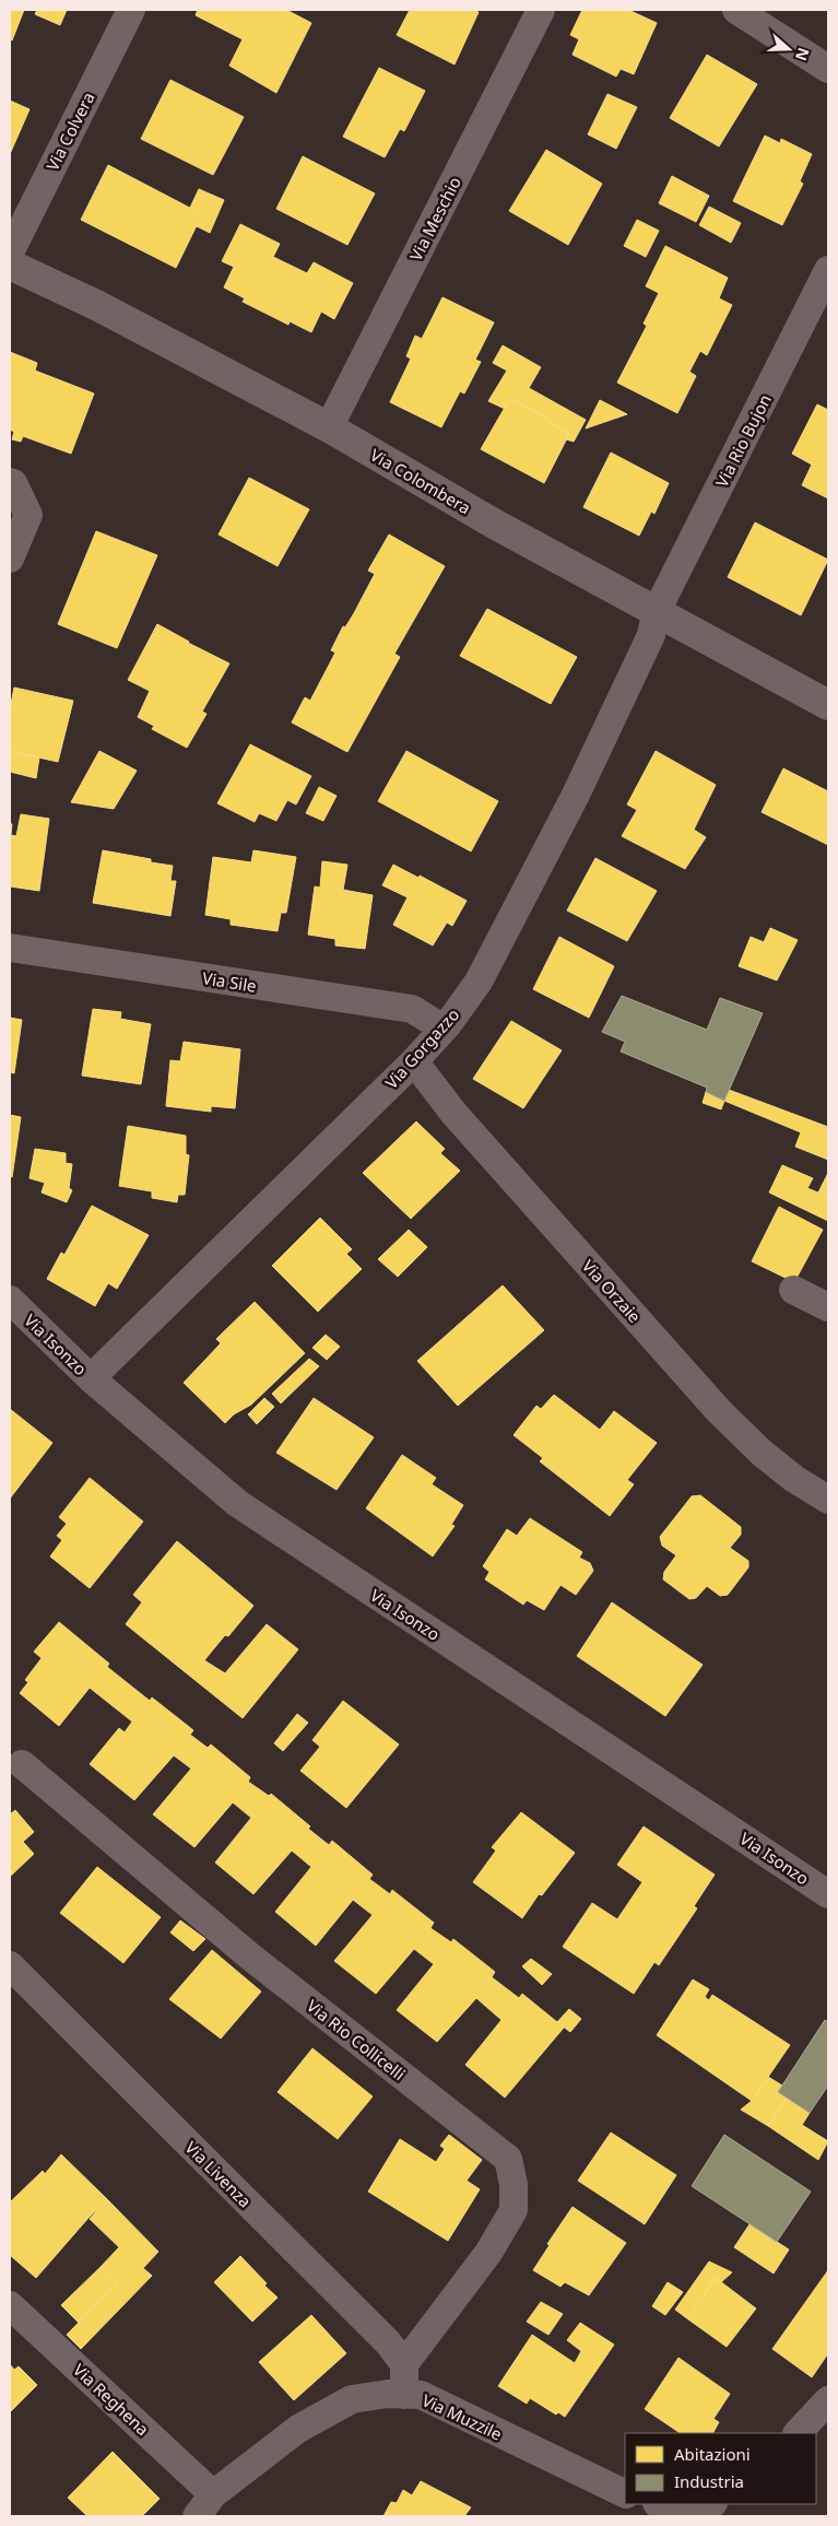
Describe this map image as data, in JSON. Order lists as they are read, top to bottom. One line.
{"streets":{"street":["Via Colvera","Via Meschio","Via Rio Bujon","Via Colombera","Via Sile","Via Gorgazzo","Via Orzaie","Via Isonzo","Via Rio Collicelli","Via Livenza","Via Reghena","Via Muzzile"]},"crossings":[["Via Meschio","Via Colombera"],["Via Rio Bujon","Via Colombera"],["Via Rio Bujon","Via Gorgazzo"],["Via Colombera","Via Gorgazzo"],["Via Sile","Via Gorgazzo"],["Via Gorgazzo","Via Orzaie"],["Via Gorgazzo","Via Isonzo"],["Via Rio Collicelli","Via Livenza"],["Via Reghena","Via Muzzile"]],"legend":["Abitazioni","Industria"],"north":"right"}
